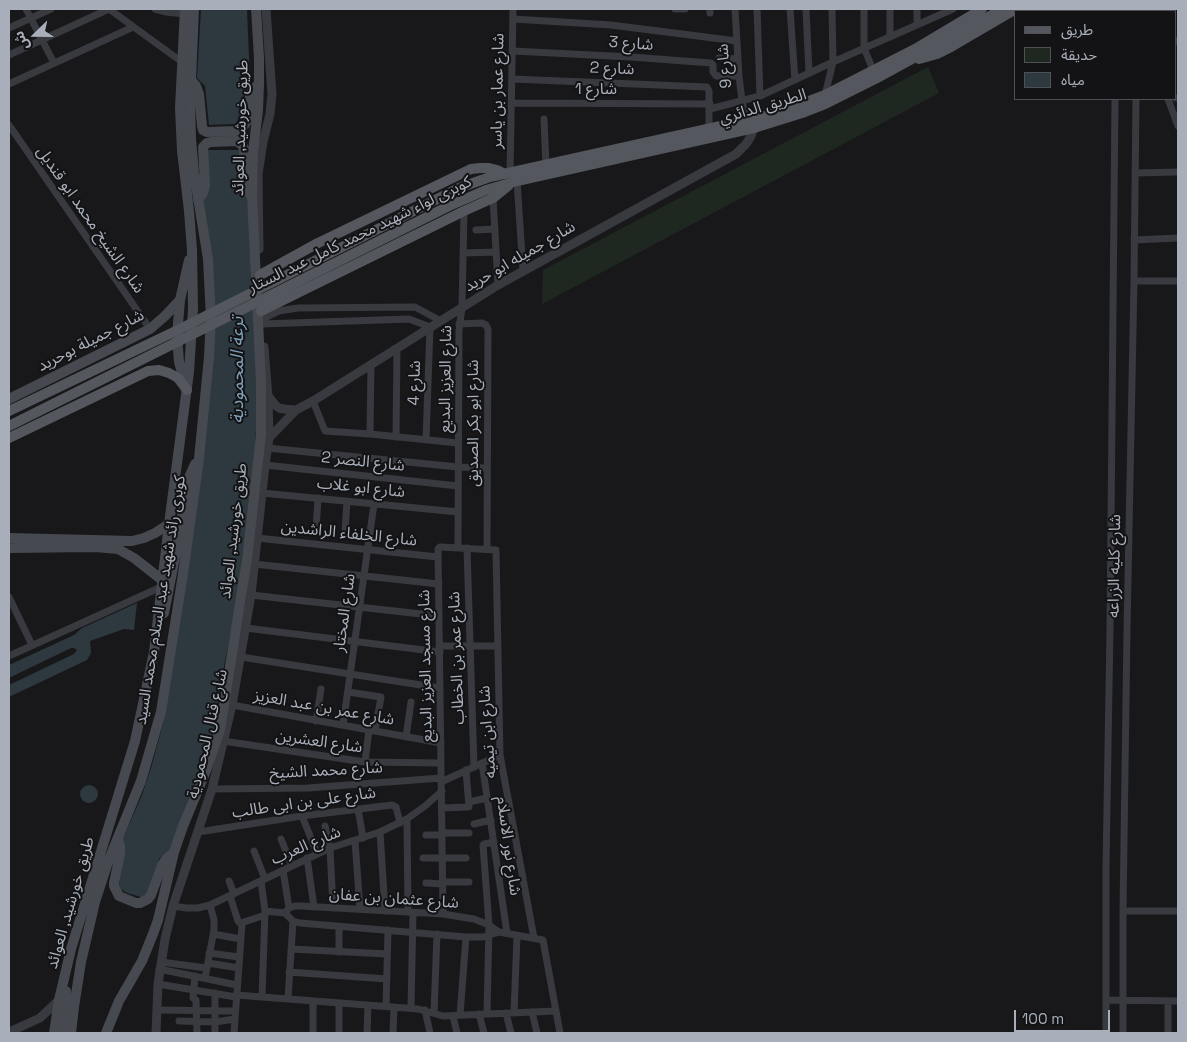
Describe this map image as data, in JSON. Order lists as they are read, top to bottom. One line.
{"streets":{"main road":["الطريق الدائري","طريق خورشيد, العوائد","كوبرى لواء شهيد محمد كامل عبد الستار","شارع جميلة بوحريد","كوبرى رائد شهيد عبد السلام محمد السيد"],"street":["شارع 3","شارع 9","شارع 2","شارع 1","شارع عمار بن ياسر","شارع الشيخ محمد ابو قنديل","شارع جميله ابو حريد","شارع العزيز البديع","شارع 4","شارع ابو بكر الصديق","شارع النصر 2","شارع ابو غلاب","شارع الخلفاء الراشدين","شارع كليه الزراعه","شارع المختار","شارع عمر بن الخطاب","شارع مسجد العزيز البديع","شارع عمر بن عبد العزيز","شارع ابن تيميه","شارع قنال المحمودية","شارع العشرين","شارع محمد الشيخ","شارع على بن ابى طالب","شارع العرب","شارع نور الاسلام","شارع عثمان بن عفان"]},"crossings":[["شارع 3","شارع 9"],["شارع 3","شارع عمار بن ياسر"],["شارع 9","شارع 1"],["شارع 9","الطريق الدائري"],["شارع 2","شارع 1"],["شارع 2","شارع عمار بن ياسر"],["شارع 1","شارع عمار بن ياسر"],["شارع عمار بن ياسر","الطريق الدائري"],["شارع عمار بن ياسر","كوبرى لواء شهيد محمد كامل عبد الستار"],["شارع عمار بن ياسر","شارع جميله ابو حريد"],["الطريق الدائري","كوبرى لواء شهيد محمد كامل عبد الستار"],["الطريق الدائري","شارع جميله ابو حريد"],["شارع الشيخ محمد ابو قنديل","شارع جميلة بوحريد"],["شارع جميله ابو حريد","شارع العزيز البديع"],["شارع جميله ابو حريد","شارع 4"],["شارع جميله ابو حريد","شارع قنال المحمودية"],["شارع العزيز البديع","شارع ابو بكر الصديق"],["شارع العزيز البديع","شارع النصر 2"],["شارع العزيز البديع","شارع ابو غلاب"],["شارع العزيز البديع","شارع الخلفاء الراشدين"],["شارع ابو بكر الصديق","شارع الخلفاء الراشدين"],["شارع النصر 2","شارع قنال المحمودية"],["شارع ابو غلاب","شارع المختار"],["شارع ابو غلاب","شارع قنال المحمودية"],["شارع الخلفاء الراشدين","شارع المختار"],["شارع الخلفاء الراشدين","شارع عمر بن الخطاب"],["شارع الخلفاء الراشدين","شارع مسجد العزيز البديع"],["شارع الخلفاء الراشدين","شارع ابن تيميه"],["شارع الخلفاء الراشدين","شارع قنال المحمودية"],["شارع المختار","شارع عمر بن عبد العزيز"],["شارع مسجد العزيز البديع","شارع عمر بن عبد العزيز"],["شارع مسجد العزيز البديع","شارع العشرين"],["شارع مسجد العزيز البديع","شارع محمد الشيخ"],["شارع مسجد العزيز البديع","شارع العرب"],["شارع مسجد العزيز البديع","شارع عثمان بن عفان"],["شارع عمر بن عبد العزيز","شارع قنال المحمودية"],["شارع ابن تيميه","شارع عثمان بن عفان"],["شارع قنال المحمودية","شارع العشرين"],["شارع قنال المحمودية","شارع محمد الشيخ"],["شارع قنال المحمودية","شارع على بن ابى طالب"],["شارع قنال المحمودية","شارع العرب"],["شارع على بن ابى طالب","شارع العرب"],["شارع نور الاسلام","شارع عثمان بن عفان"]],"water":["ترعة المحمودية"],"legend":["طريق","حديقة","مياه"],"scale_bar":"100 m","north":"left"}
